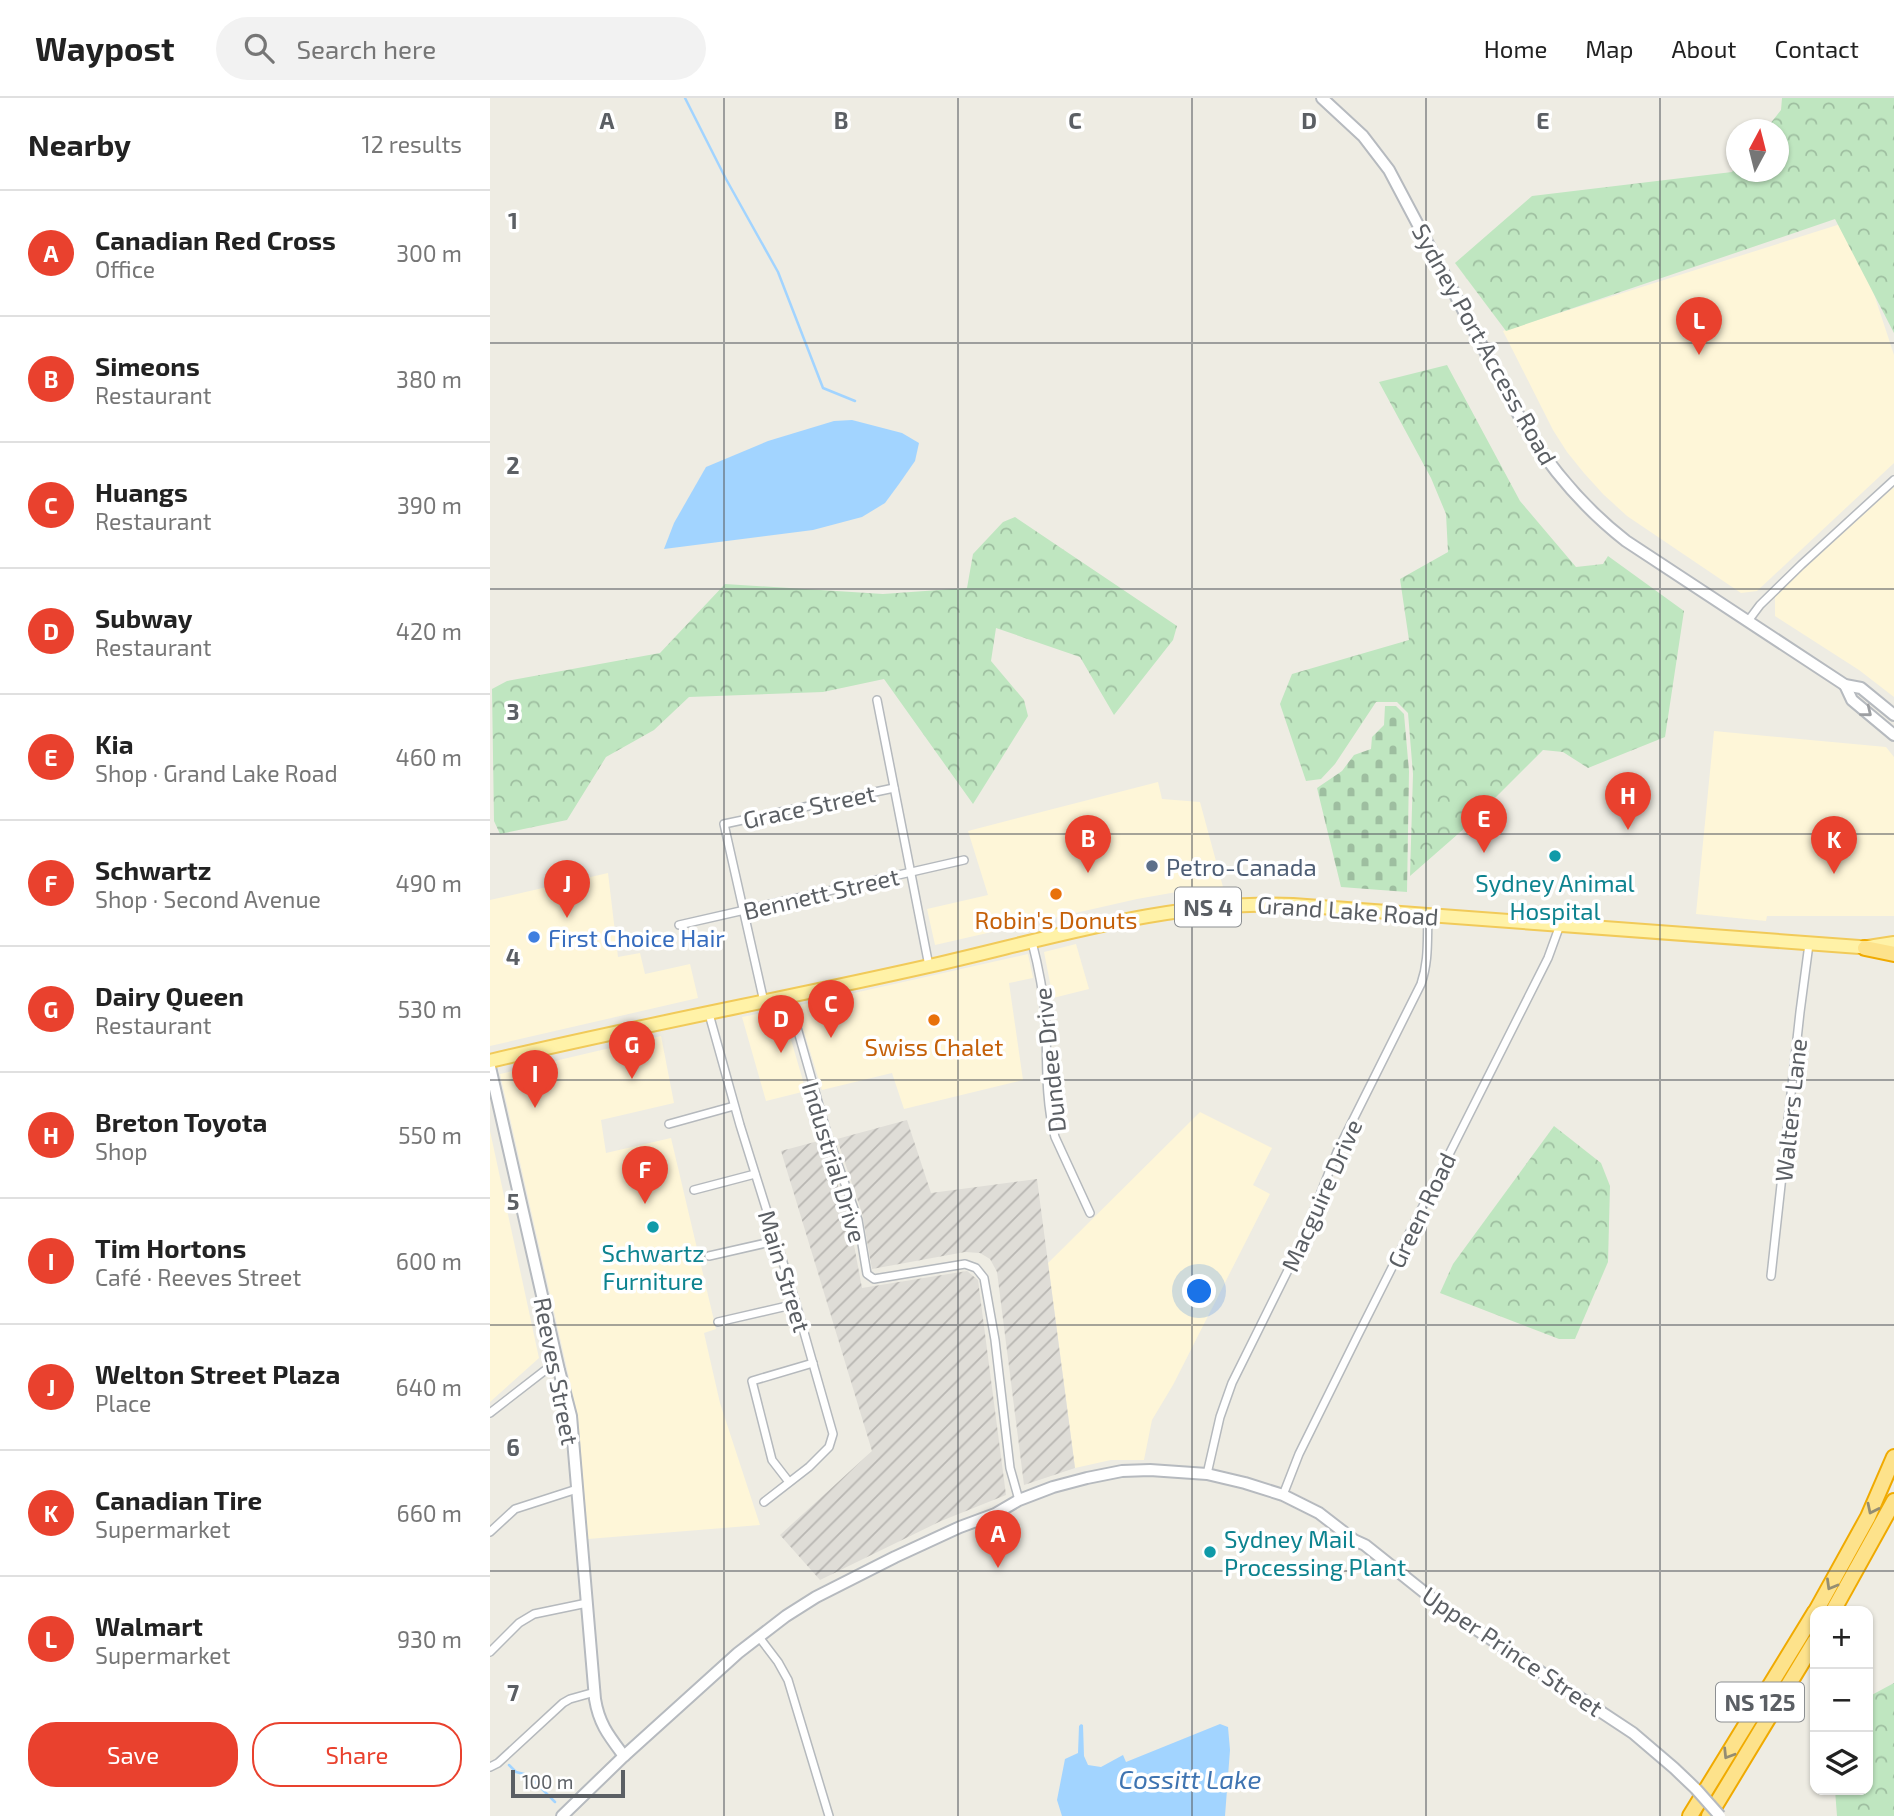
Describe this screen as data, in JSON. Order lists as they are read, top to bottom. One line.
{"streets":{"highway":["NS 125"],"main road":["NS 4","Grand Lake Road"],"street":["Sydney Port Access Road","Grace Street","Bennett Street","Dundee Drive","Walters Lane","Industrial Drive","Macguire Drive","Green Road","Main Street","Reeves Street","Upper Prince Street"]},"crossings":[["Grace Street","Bennett Street"],["Grand Lake Road","Dundee Drive"],["Grand Lake Road","Walters Lane"],["Grand Lake Road","Industrial Drive"],["Grand Lake Road","Macguire Drive"],["Grand Lake Road","Green Road"],["Grand Lake Road","Main Street"],["Industrial Drive","Upper Prince Street"],["Macguire Drive","Upper Prince Street"],["Green Road","Upper Prince Street"],["Reeves Street","Upper Prince Street"]],"water":["Cossitt Lake"],"places":["Sydney Animal Hospital","Petro-Canada","Robin's Donuts","First Choice Hair","Swiss Chalet","Schwartz Furniture","Sydney Mail Processing Plant"],"scale_bar":"100 m","north":"top","page":{"header":"Waypost","search":"Search here","nav":["Home","Map","About","Contact"],"heading":["Nearby","12 results"],"list":[{"mark":"A","name":"Canadian Red Cross","note":"Office","value":"300 m"},{"mark":"B","name":"Simeons","note":"Restaurant","value":"380 m"},{"mark":"C","name":"Huangs","note":"Restaurant","value":"390 m"},{"mark":"D","name":"Subway","note":"Restaurant","value":"420 m"},{"mark":"E","name":"Kia","note":"Shop · Grand Lake Road","value":"460 m"},{"mark":"F","name":"Schwartz","note":"Shop · Second Avenue","value":"490 m"},{"mark":"G","name":"Dairy Queen","note":"Restaurant","value":"530 m"},{"mark":"H","name":"Breton Toyota","note":"Shop","value":"550 m"},{"mark":"I","name":"Tim Hortons","note":"Café · Reeves Street","value":"600 m"},{"mark":"J","name":"Welton Street Plaza","note":"Place","value":"640 m"},{"mark":"K","name":"Canadian Tire","note":"Supermarket","value":"660 m"},{"mark":"L","name":"Walmart","note":"Supermarket","value":"930 m"}],"pins":["L","H","E","B","K","J","C","D","G","I","F","A"],"map_buttons":["+","−"],"buttons":["Save","Share"],"scale":"100 m"},"grid":{"columns":["A","B","C","D","E"],"rows":["1","2","3","4","5","6","7"]}}
